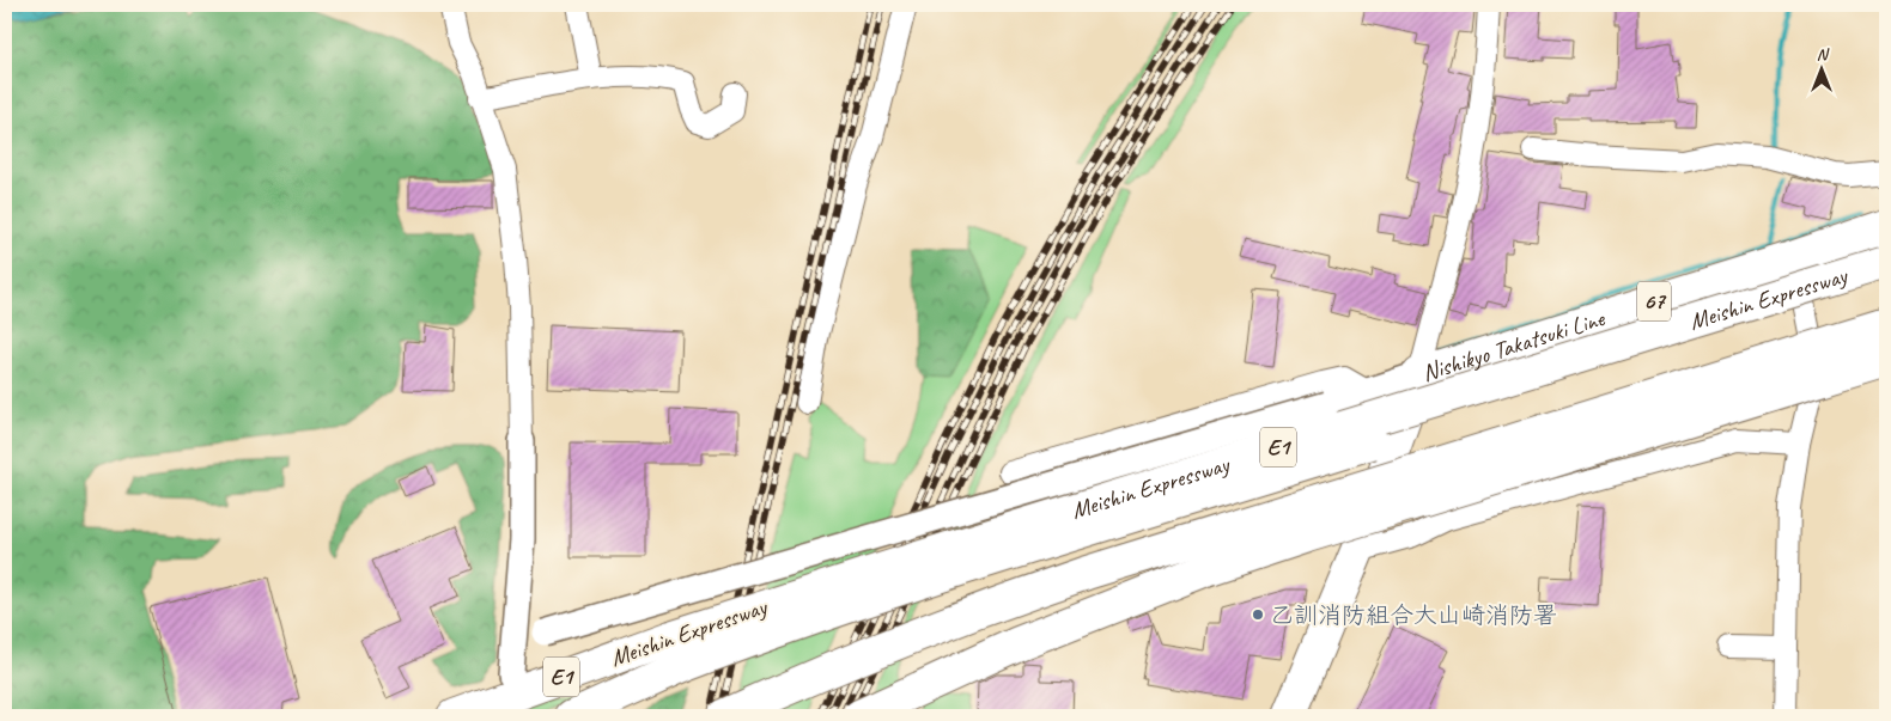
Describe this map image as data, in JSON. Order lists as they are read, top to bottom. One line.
{"streets":{"main road":["Meishin Expressway","67","Nishikyo Takatsuki Line","E1"]},"places":["乙訓消防組合大山崎消防署"],"north":"top"}
